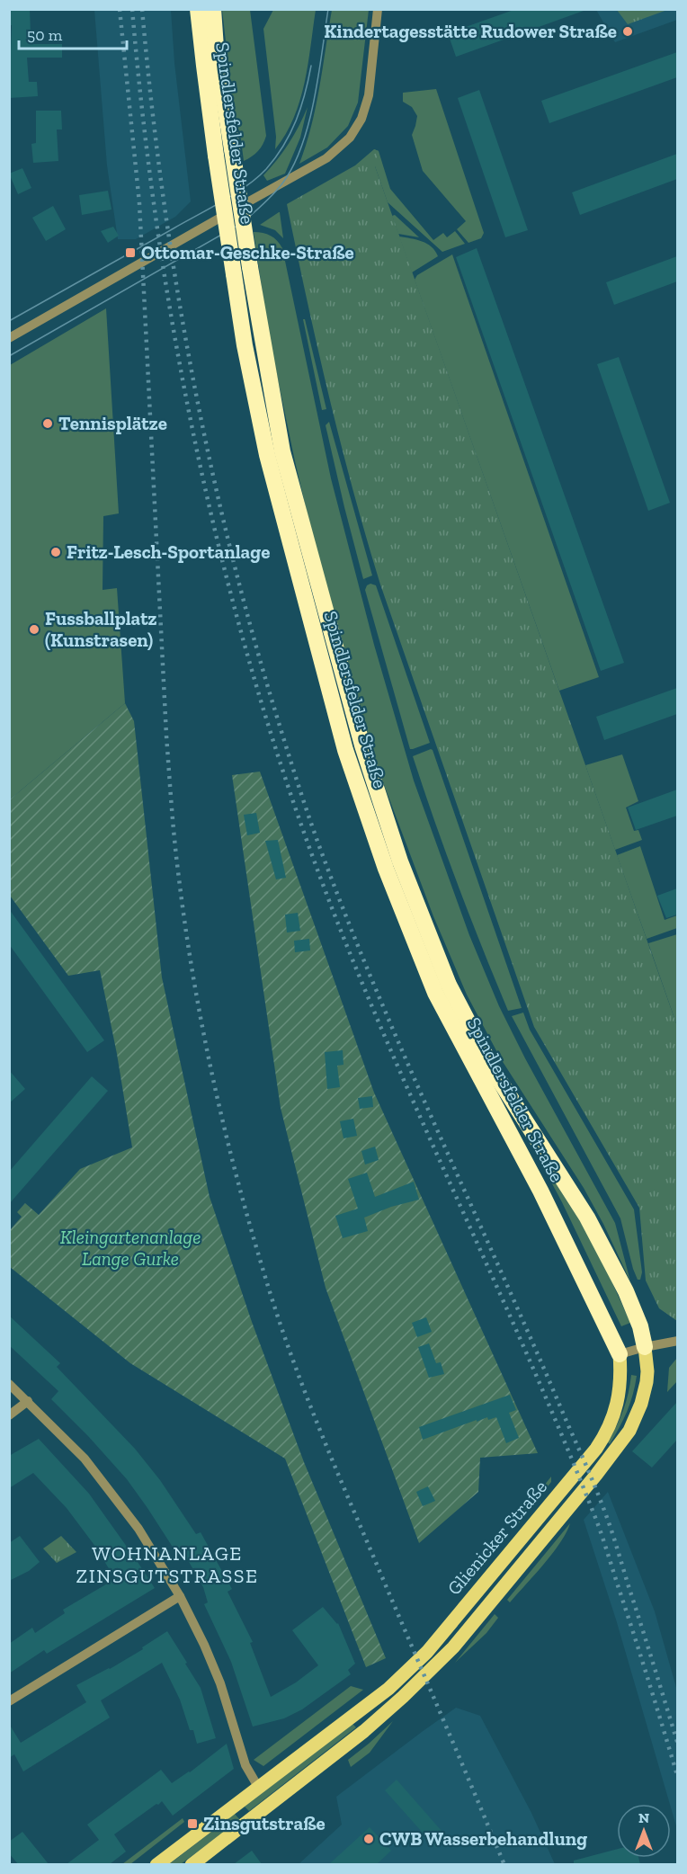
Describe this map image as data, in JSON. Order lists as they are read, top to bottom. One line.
{"streets":{"highway":["Spindlersfelder Straße"],"main road":["Glienicker Straße"]},"crossings":[["Spindlersfelder Straße","Glienicker Straße"]],"districts":["WOHNANLAGE ZINSGUTSTRASSE"],"parks":["Kleingartenanlage Lange Gurke"],"places":{"other":["Kindertagesstätte Rudower Straße","Tennisplätze","Fritz-Lesch-Sportanlage","Fussballplatz (Kunstrasen)","CWB Wasserbehandlung"],"transit":["Ottomar-Geschke-Straße","Zinsgutstraße"]},"scale_bar":"50 m","north":"top"}
